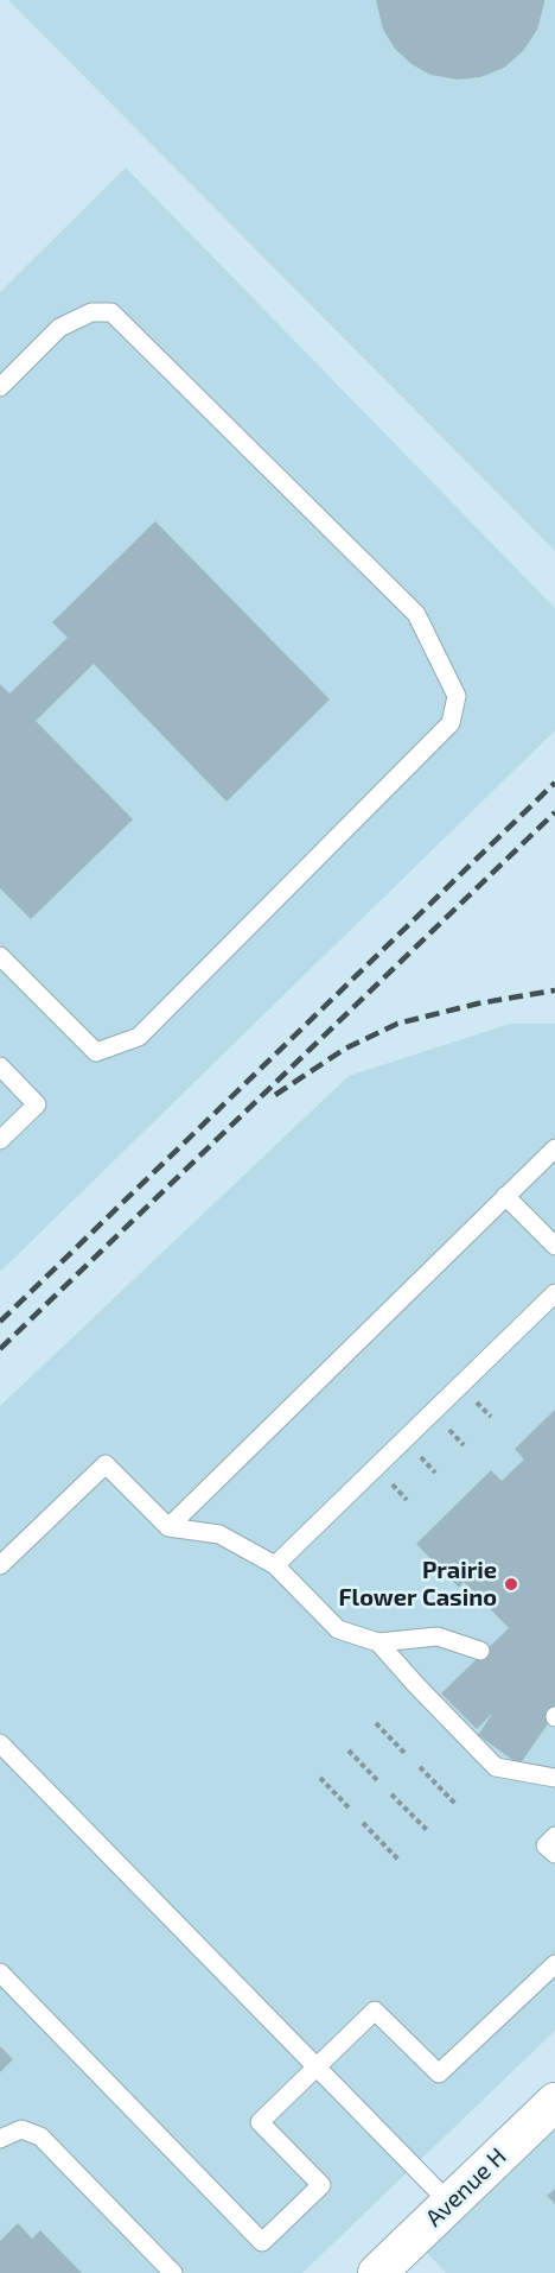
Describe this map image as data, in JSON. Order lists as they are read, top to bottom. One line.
{"streets":{"street":["Avenue H"]},"places":["Prairie Flower Casino"]}
